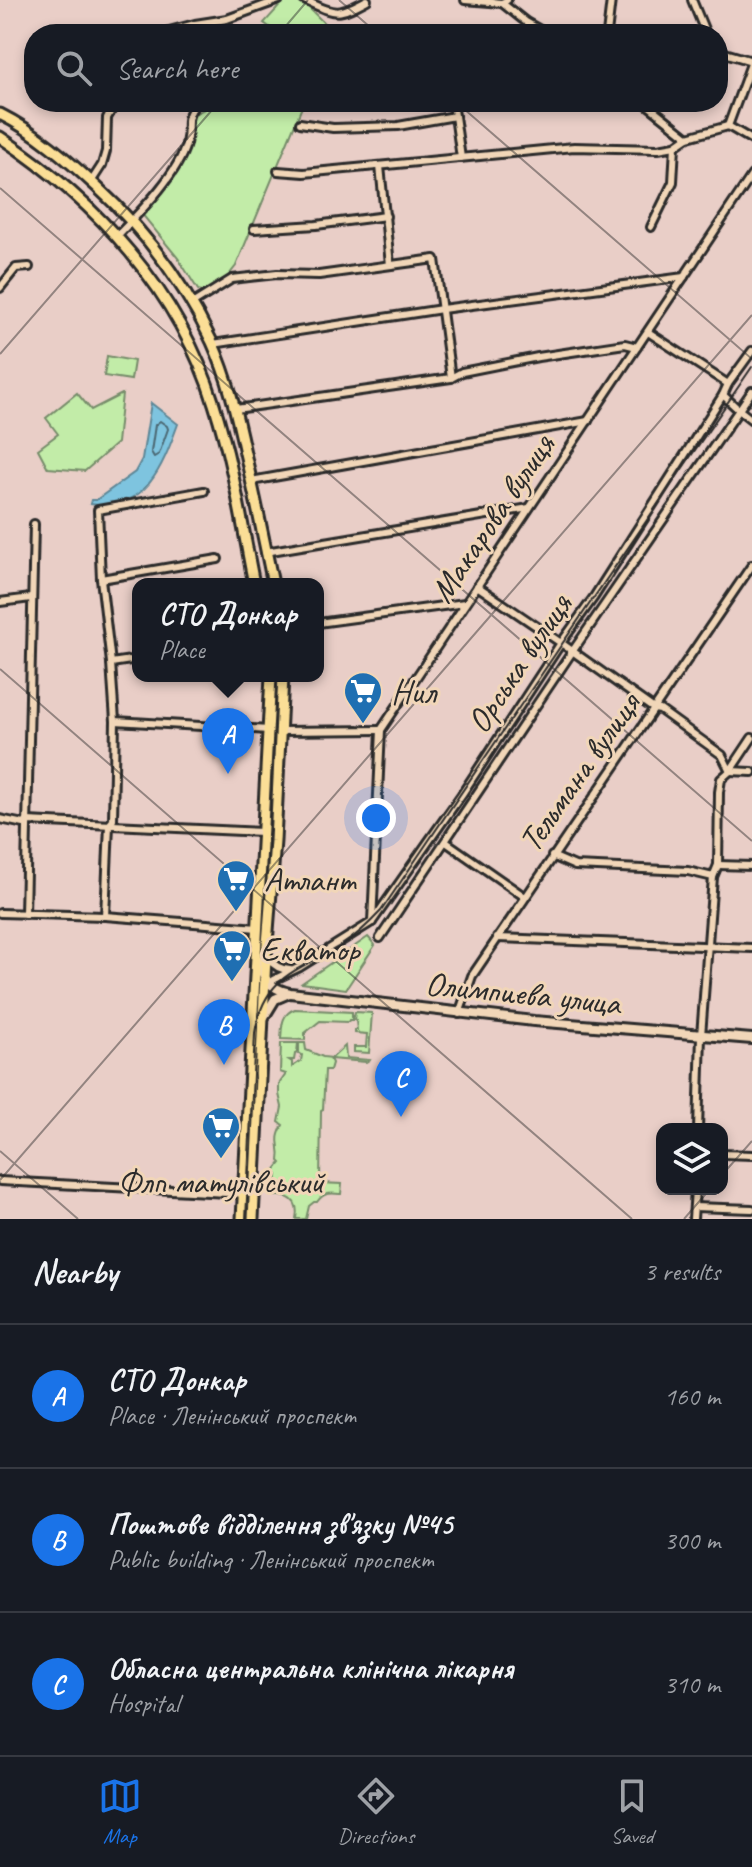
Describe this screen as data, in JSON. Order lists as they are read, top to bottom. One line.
{"streets":{"main road":["Олимпиева улица"],"street":["Макарова вулиця","Орська вулиця","Тельмана вулиця"]},"crossings":[["Тельмана вулиця","Олимпиева улица"]],"places":{"supermarket":["Нил","Атлант","Екватор","Флп матулівський"]},"page":{"search":"Search here","popup":["СТО Донкар","Place"],"pins":["A","B","C"],"heading":["Nearby","3 results"],"list":[{"mark":"A","name":"СТО Донкар","note":"Place · Ленінський проспект","value":"160 m"},{"mark":"B","name":"Поштове відділення зв'язку №45","note":"Public building · Ленінський проспект","value":"300 m"},{"mark":"C","name":"Обласна центральна клінічна лікарня","note":"Hospital","value":"310 m"}],"nav":["Map","Directions","Saved"]}}
